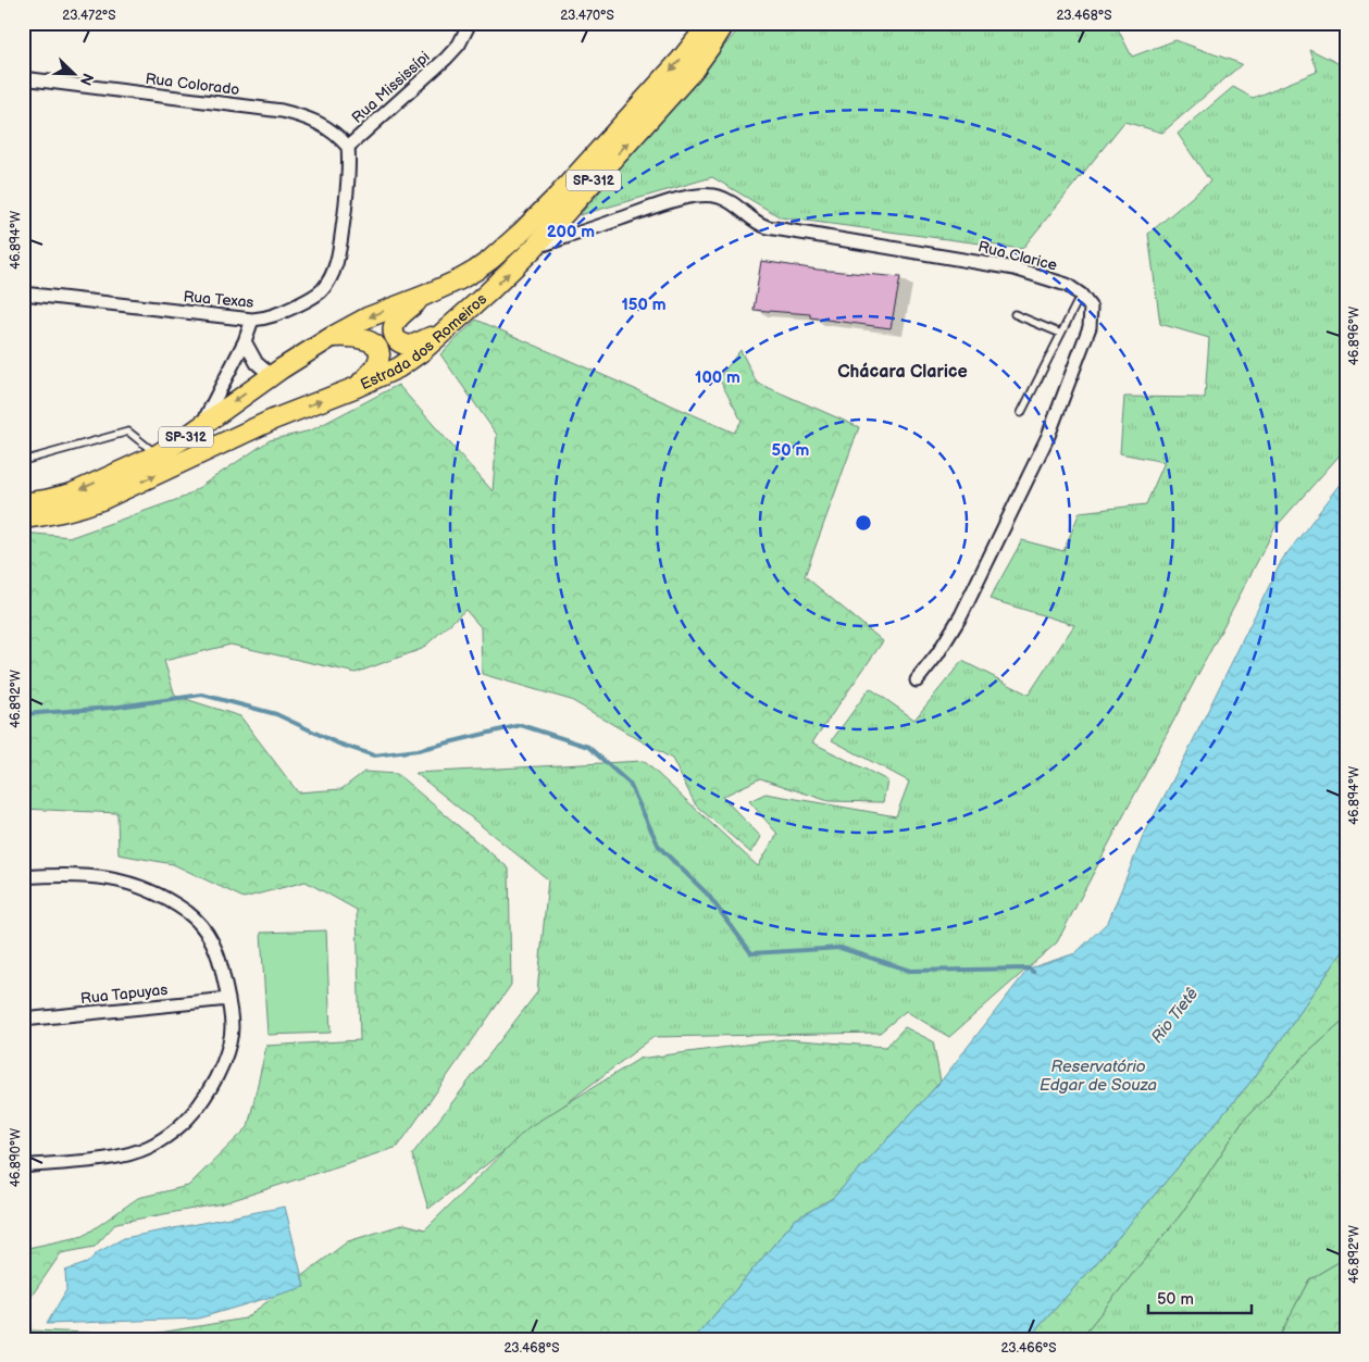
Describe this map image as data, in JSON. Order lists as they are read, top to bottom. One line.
{"streets":{"main road":["SP-312","Estrada dos Romeiros"],"street":["Rua Colorado","Rua Mississípi","Rua Clarice","Rua Texas","Rua Tapuyas"]},"crossings":[["Rua Colorado","Rua Mississípi"],["Rua Colorado","Rua Texas"],["Rua Mississípi","Rua Texas"],["Rua Clarice","Estrada dos Romeiros"]],"districts":["Chácara Clarice"],"water":["Rio Tietê","Reservatório Edgar de Souza"],"scale_bar":"50 m","north":"bottom right","coordinates":["23.472°S","23.470°S","23.468°S","46.894°W","46.896°W","46.892°W","46.890°W","23.466°S"],"rings":["200 m","150 m","100 m","50 m"]}
